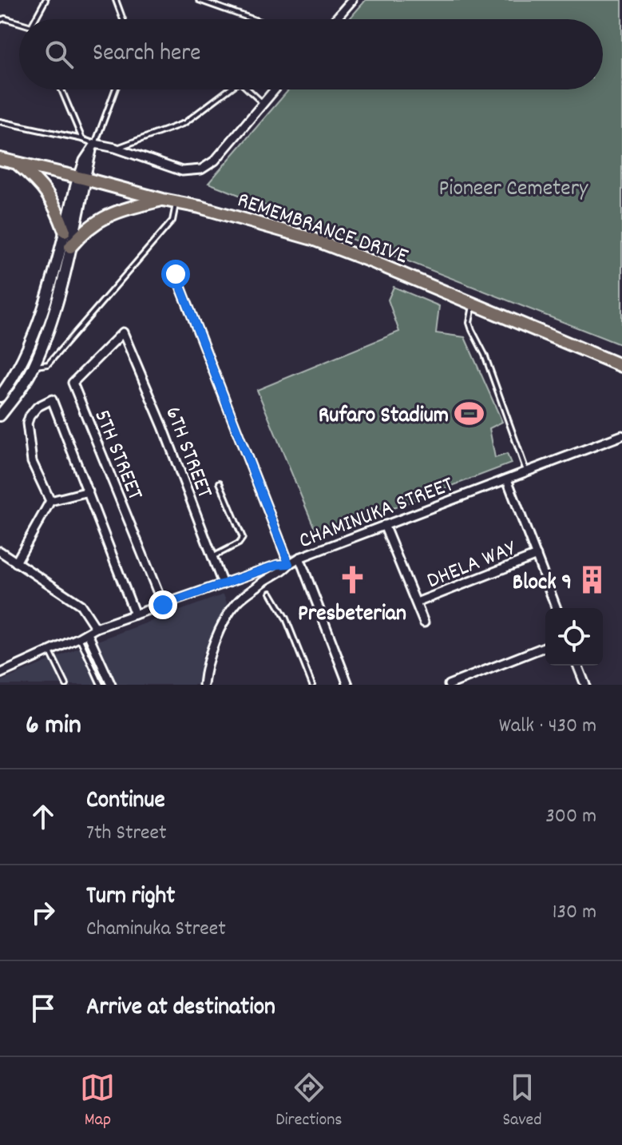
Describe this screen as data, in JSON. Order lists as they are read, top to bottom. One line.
{"streets":{"main road":["REMEMBRANCE DRIVE"],"street":["6TH STREET","5TH STREET","CHAMINUKA STREET","DHELA WAY"]},"crossings":[["6TH STREET","5TH STREET"],["6TH STREET","CHAMINUKA STREET"],["5TH STREET","CHAMINUKA STREET"],["CHAMINUKA STREET","DHELA WAY"]],"parks":["Pioneer Cemetery"],"places":{"sports":["Rufaro Stadium"],"church":["Presbeterian"],"building":["Block 9"]},"page":{"search":"Search here","heading":["6 min","Walk · 430 m"],"list":[["Continue","7th Street","300 m"],["Turn right","Chaminuka Street","130 m"],"Arrive at destination"],"nav":["Map","Directions","Saved"]}}
